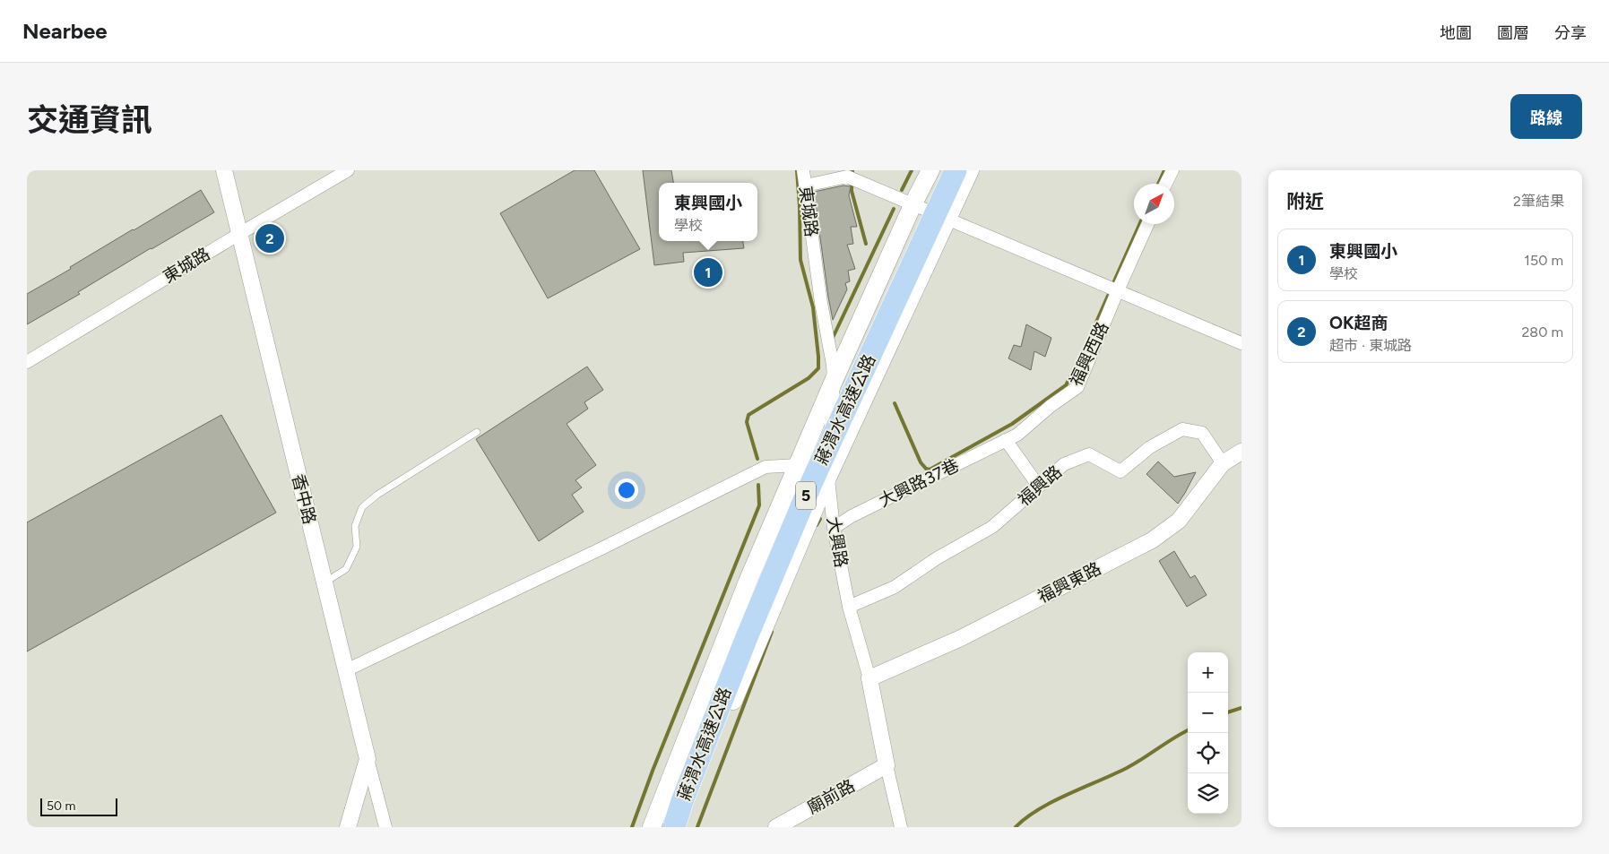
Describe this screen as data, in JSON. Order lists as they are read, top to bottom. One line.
{"streets":{"highway":["蔣渭水高速公路","5"],"street":["東城路","福興西路","大興路37巷","福興路","香中路","大興路","福興東路","廟前路"]},"crossings":[["東城路","香中路"],["東城路","大興路"],["福興西路","大興路37巷"],["大興路37巷","大興路"],["福興路","大興路"],["福興路","福興東路"],["大興路","福興東路"],["大興路","廟前路"]],"scale_bar":"50 m","north":"top right","page":{"header":"Nearbee","nav":["地圖","圖層","分享"],"title":"交通資訊","buttons":"路線","heading":["附近","2筆結果"],"popup":["東興國小","學校"],"pins":["2","1"],"list":[{"mark":"1","name":"東興國小","note":"學校","value":"150 m"},{"mark":"2","name":"OK超商","note":"超市 · 東城路","value":"280 m"}],"map_buttons":["+","−"],"scale":"50 m"}}
